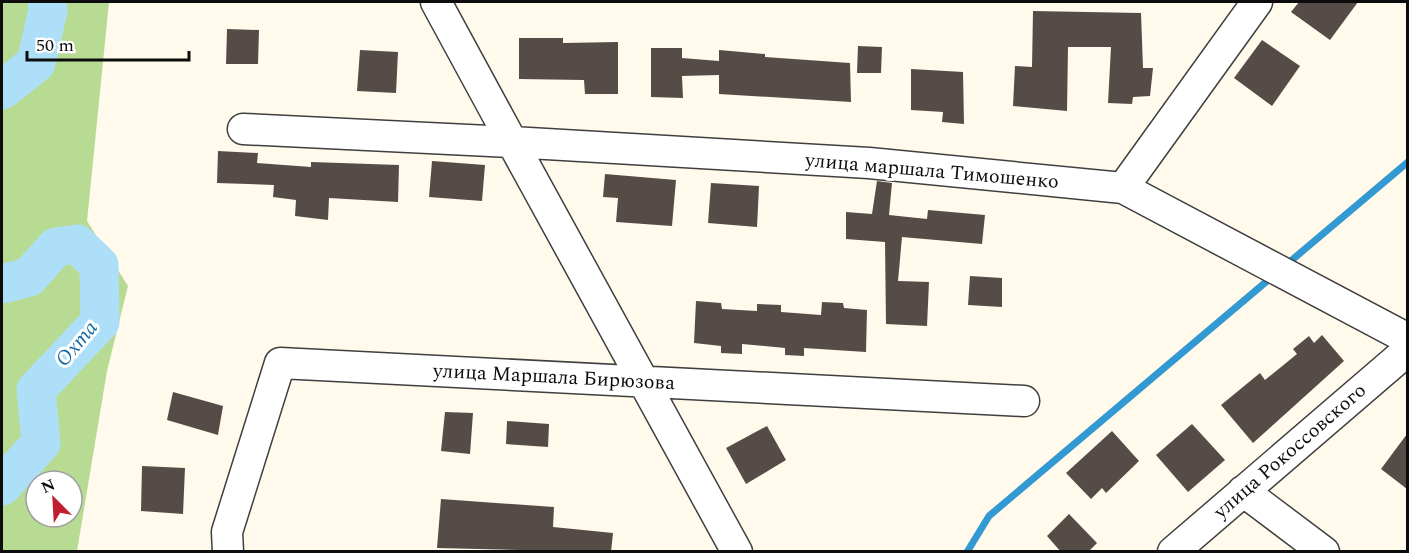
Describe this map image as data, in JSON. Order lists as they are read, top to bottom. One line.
{"streets":{"street":["улица маршала Тимошенко","улица Маршала Бирюзова","улица Рокоссовского"]},"water":["Охта"],"scale_bar":"50 m","north":"top left"}
